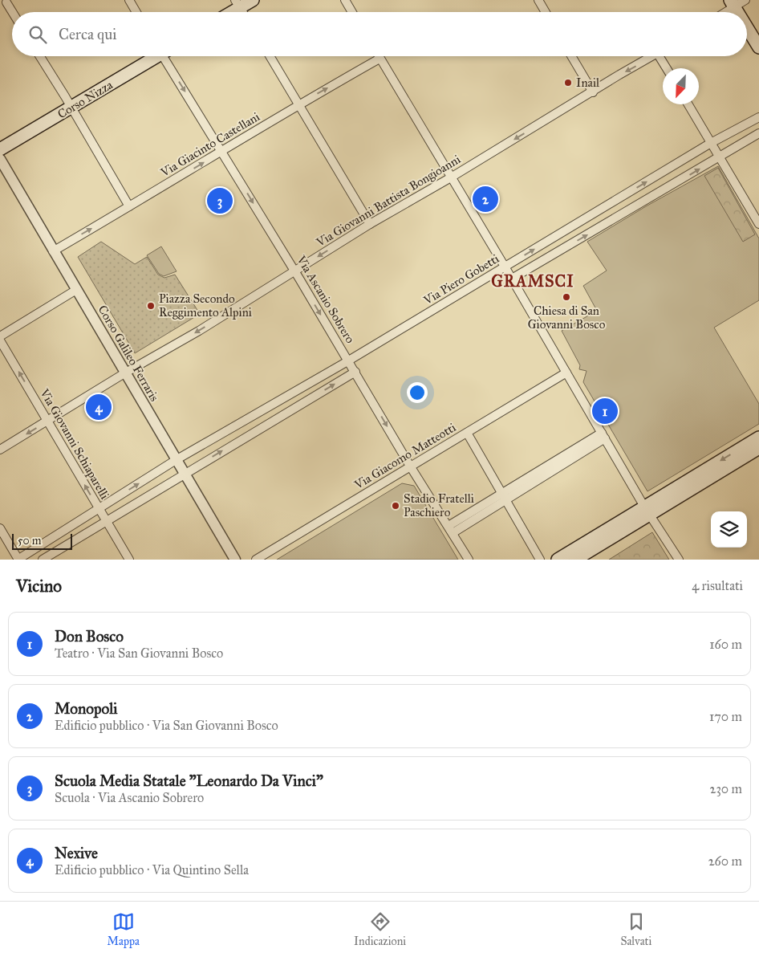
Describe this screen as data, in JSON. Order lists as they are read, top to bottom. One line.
{"streets":{"main road":["Corso Nizza"],"street":["Via Giacinto Castellani","Via Giovanni Battista Bongioanni","Via Piero Gobetti","Via Ascanio Sobrero","Corso Galileo Ferraris","Via Giovanni Schiaparelli","Via Giacomo Matteotti"]},"crossings":[["Via Giacinto Castellani","Via Ascanio Sobrero"],["Via Giacinto Castellani","Corso Galileo Ferraris"],["Via Giovanni Battista Bongioanni","Via Ascanio Sobrero"],["Via Giovanni Battista Bongioanni","Corso Galileo Ferraris"],["Via Giovanni Battista Bongioanni","Via Giovanni Schiaparelli"],["Via Piero Gobetti","Via Ascanio Sobrero"],["Via Piero Gobetti","Corso Galileo Ferraris"],["Via Piero Gobetti","Via Giovanni Schiaparelli"],["Via Ascanio Sobrero","Via Giacomo Matteotti"]],"one_way":["Via Giacinto Castellani","Via Giovanni Battista Bongioanni","Via Ascanio Sobrero","Via Giovanni Schiaparelli"],"districts":["GRAMSCI"],"places":["Inail","Chiesa di San Giovanni Bosco","Piazza Secondo Reggimento Alpini","Stadio Fratelli Paschiero"],"scale_bar":"50 m","north":"bottom left","page":{"search":"Cerca qui","pins":["2","3","4","1"],"scale":"50 m","heading":["Vicino","4 risultati"],"list":[{"mark":"1","name":"Don Bosco","note":"Teatro · Via San Giovanni Bosco","value":"160 m"},{"mark":"2","name":"Monopoli","note":"Edificio pubblico · Via San Giovanni Bosco","value":"170 m"},{"mark":"3","name":"Scuola Media Statale \"Leonardo Da Vinci\"","note":"Scuola · Via Ascanio Sobrero","value":"230 m"},{"mark":"4","name":"Nexive","note":"Edificio pubblico · Via Quintino Sella","value":"260 m"}],"nav":["Mappa","Indicazioni","Salvati"]}}
